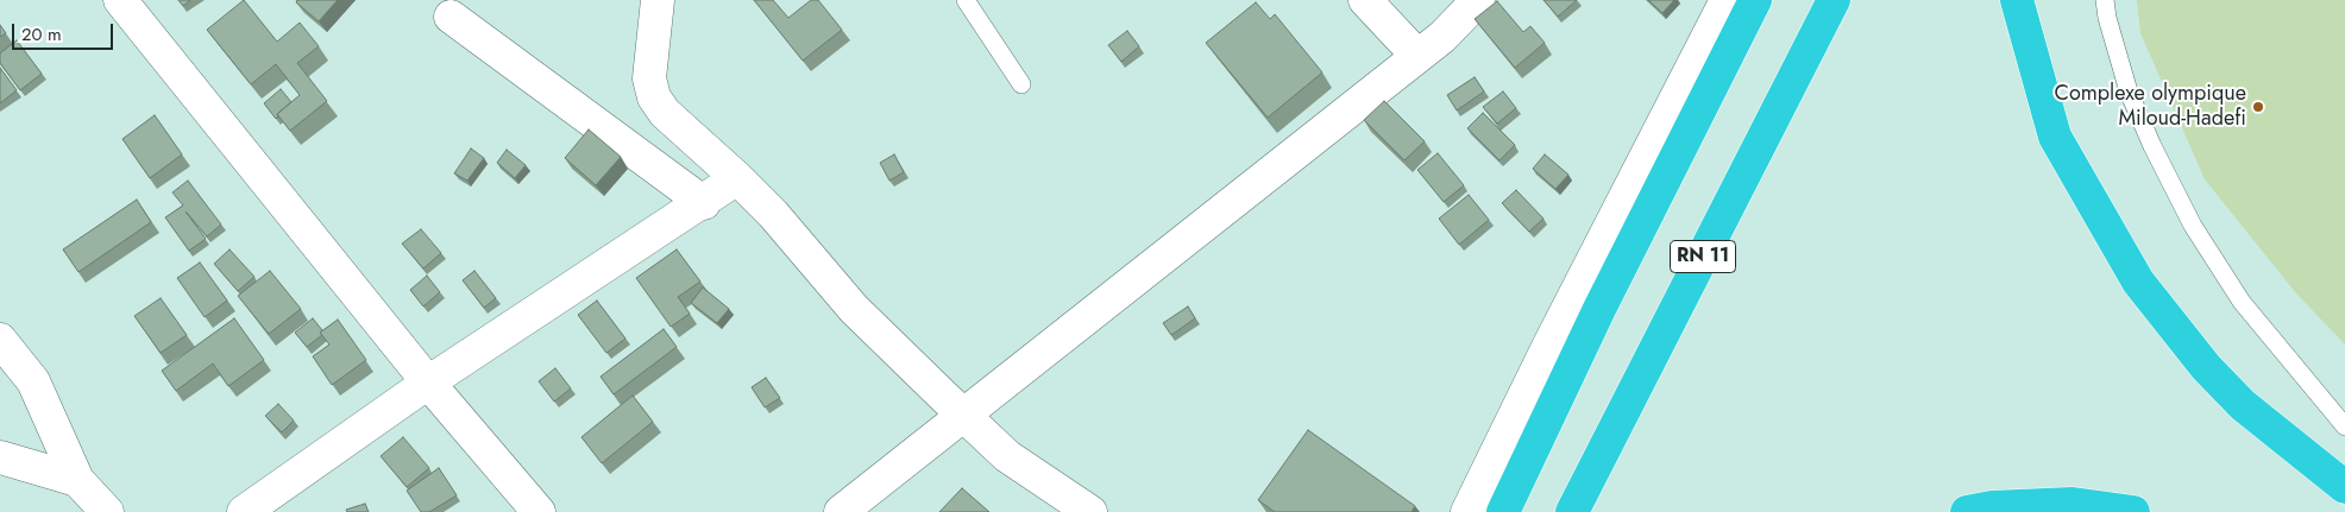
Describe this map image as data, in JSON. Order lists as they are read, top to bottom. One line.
{"streets":{"highway":["RN 11"]},"places":["Complexe olympique Miloud-Hadefi"],"scale_bar":"20 m"}
